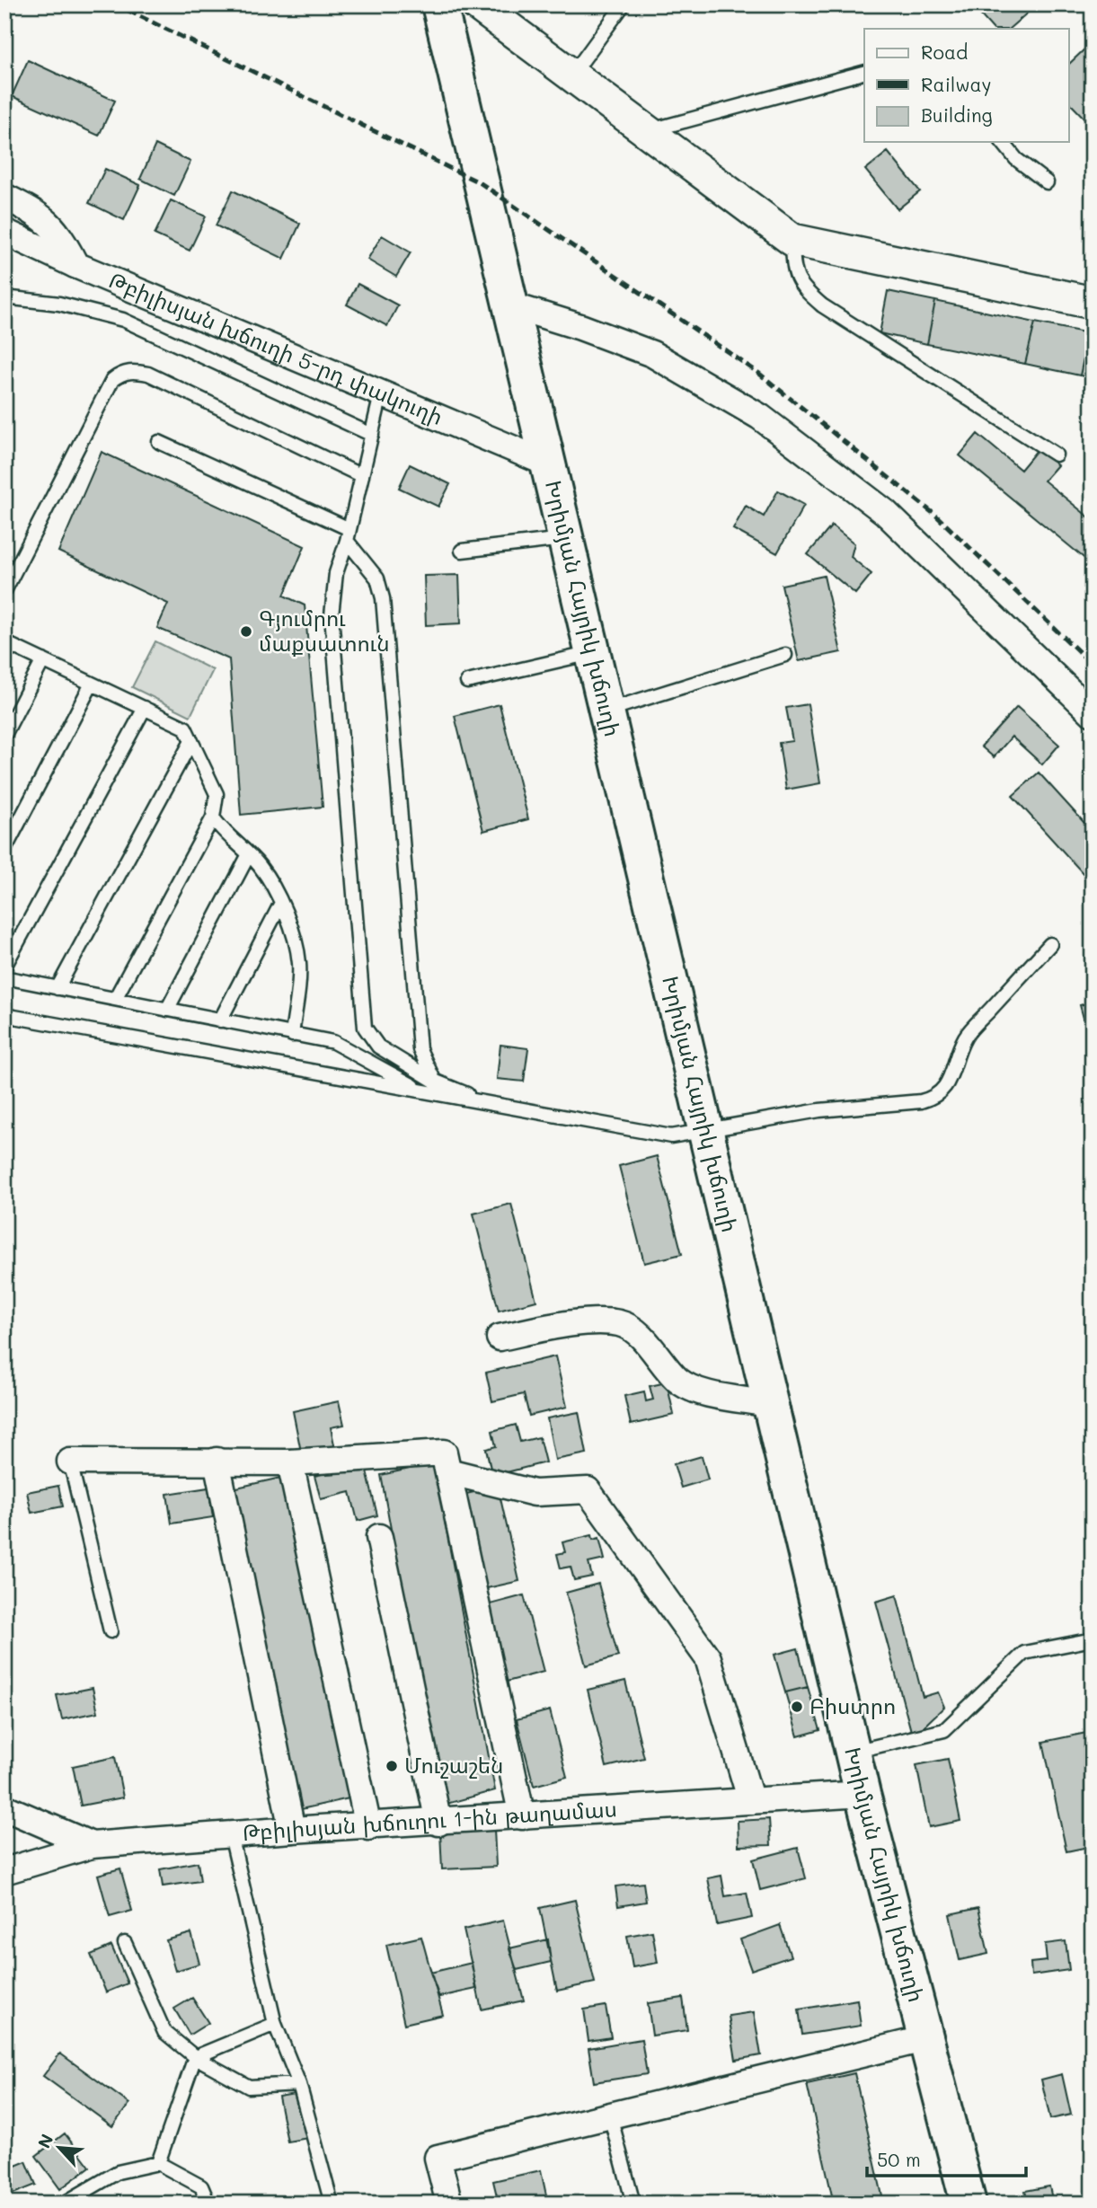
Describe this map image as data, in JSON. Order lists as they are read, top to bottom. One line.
{"streets":{"highway":["Խրիմյան Հայրիկ խճուղի"],"street":["Թբիլիսյան խճուղի 5-րդ փակուղի","Թբիլիսյան խճուղու 1-ին թաղամաս"]},"crossings":[["Թբիլիսյան խճուղի 5-րդ փակուղի","Խրիմյան Հայրիկ խճուղի"],["Խրիմյան Հայրիկ խճուղի","Թբիլիսյան խճուղու 1-ին թաղամաս"]],"places":["Գյումրու մաքսատուն","Բիստրո","Մուշաշեն"],"legend":["Road","Railway","Building"],"scale_bar":"50 m","north":"top left"}
